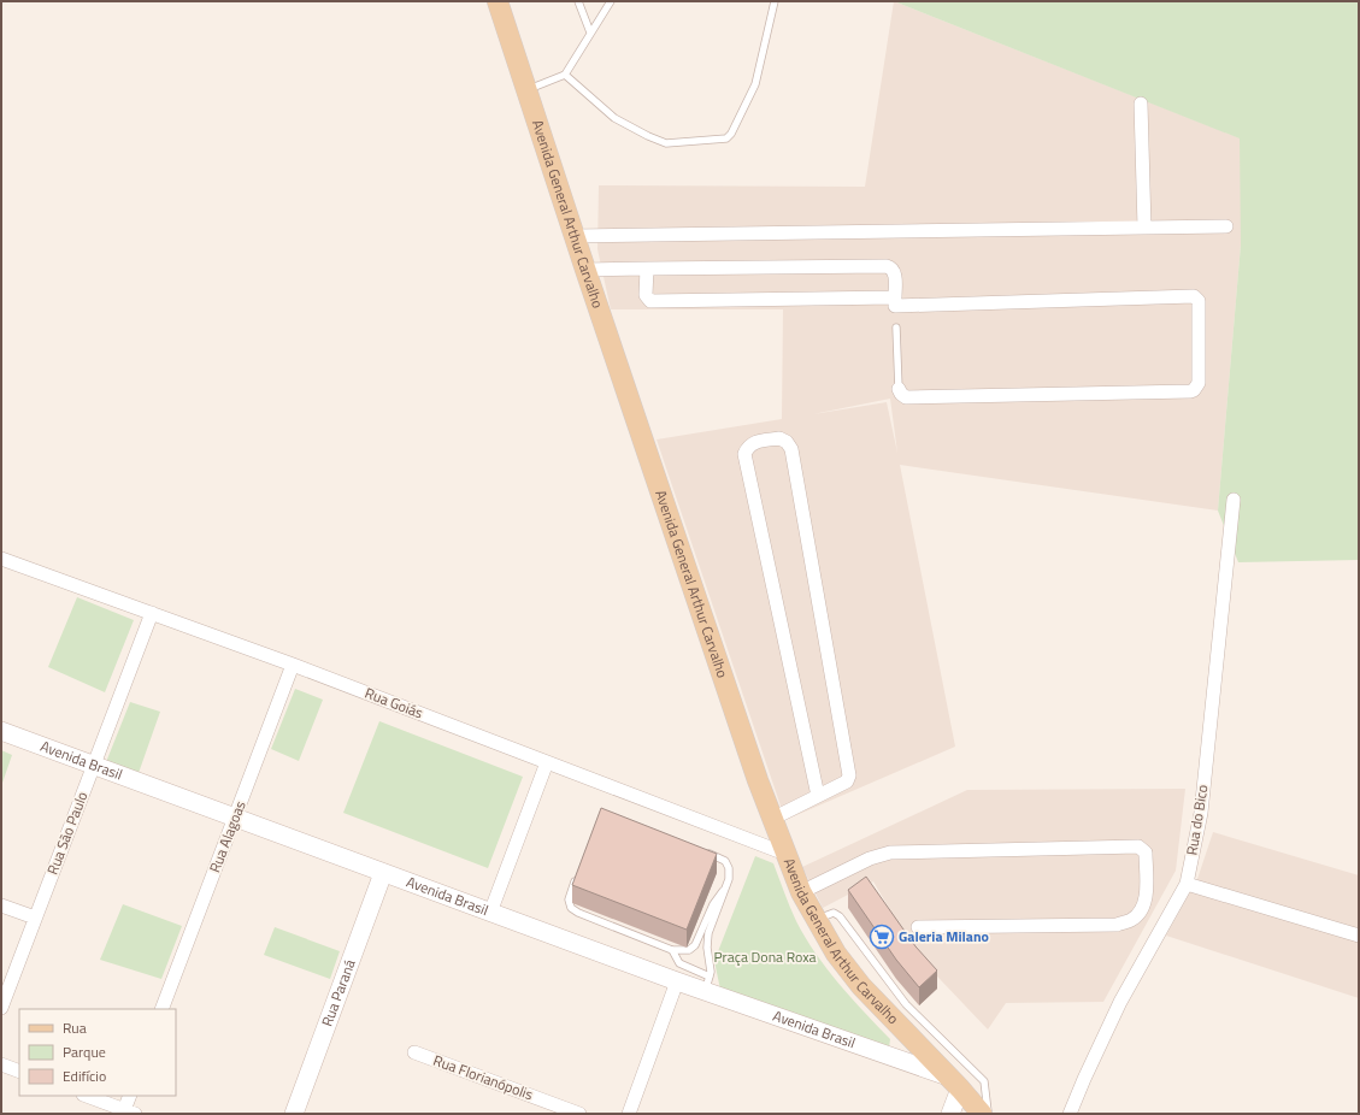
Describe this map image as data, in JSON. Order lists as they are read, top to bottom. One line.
{"streets":{"main road":["Avenida General Arthur Carvalho","Avenida Brasil","Rua Paraná"],"street":["Rua Goiás","Rua do Bico","Rua São Paulo","Rua Alagoas","Rua Florianópolis"]},"crossings":[["Avenida General Arthur Carvalho","Rua Goiás"],["Avenida General Arthur Carvalho","Avenida Brasil"],["Rua Goiás","Rua São Paulo"],["Rua Goiás","Rua Alagoas"],["Avenida Brasil","Rua São Paulo"],["Avenida Brasil","Rua Alagoas"],["Avenida Brasil","Rua Paraná"]],"parks":["Praça Dona Roxa"],"places":{"supermarket":["Galeria Milano"]},"legend":["Rua","Parque","Edifício"]}
